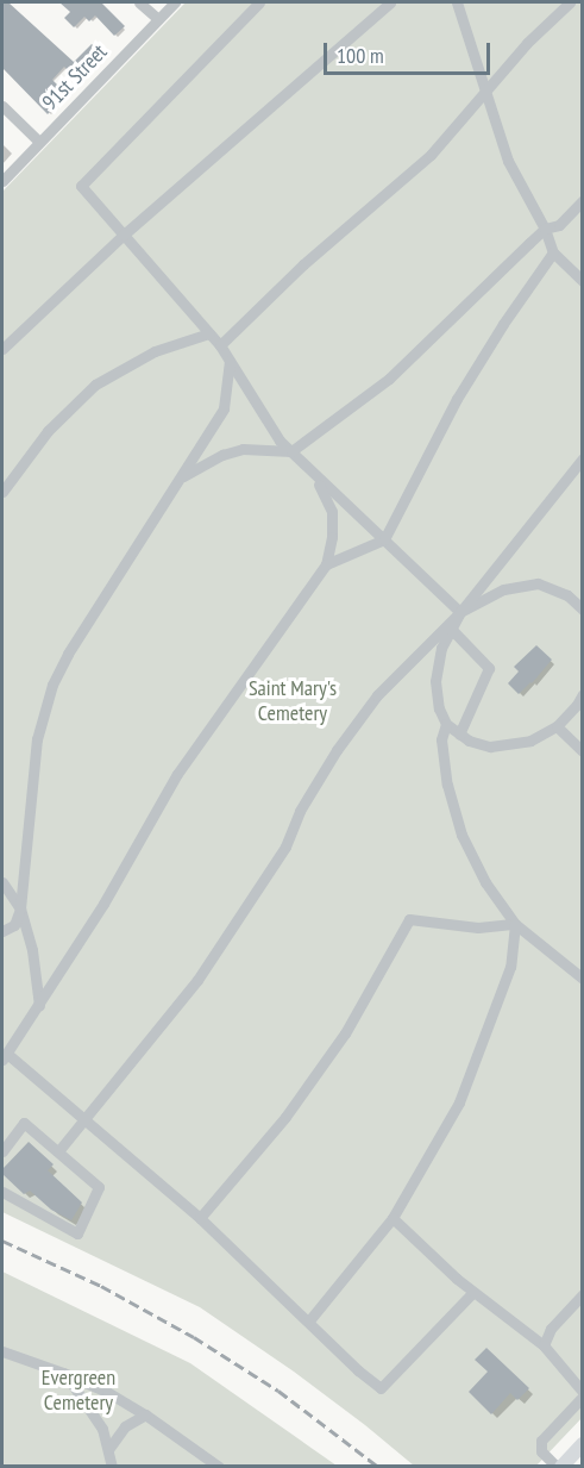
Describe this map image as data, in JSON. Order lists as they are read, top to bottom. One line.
{"streets":{"street":["91st Street"]},"parks":["Saint Mary's Cemetery","Evergreen Cemetery"],"scale_bar":"100 m"}
